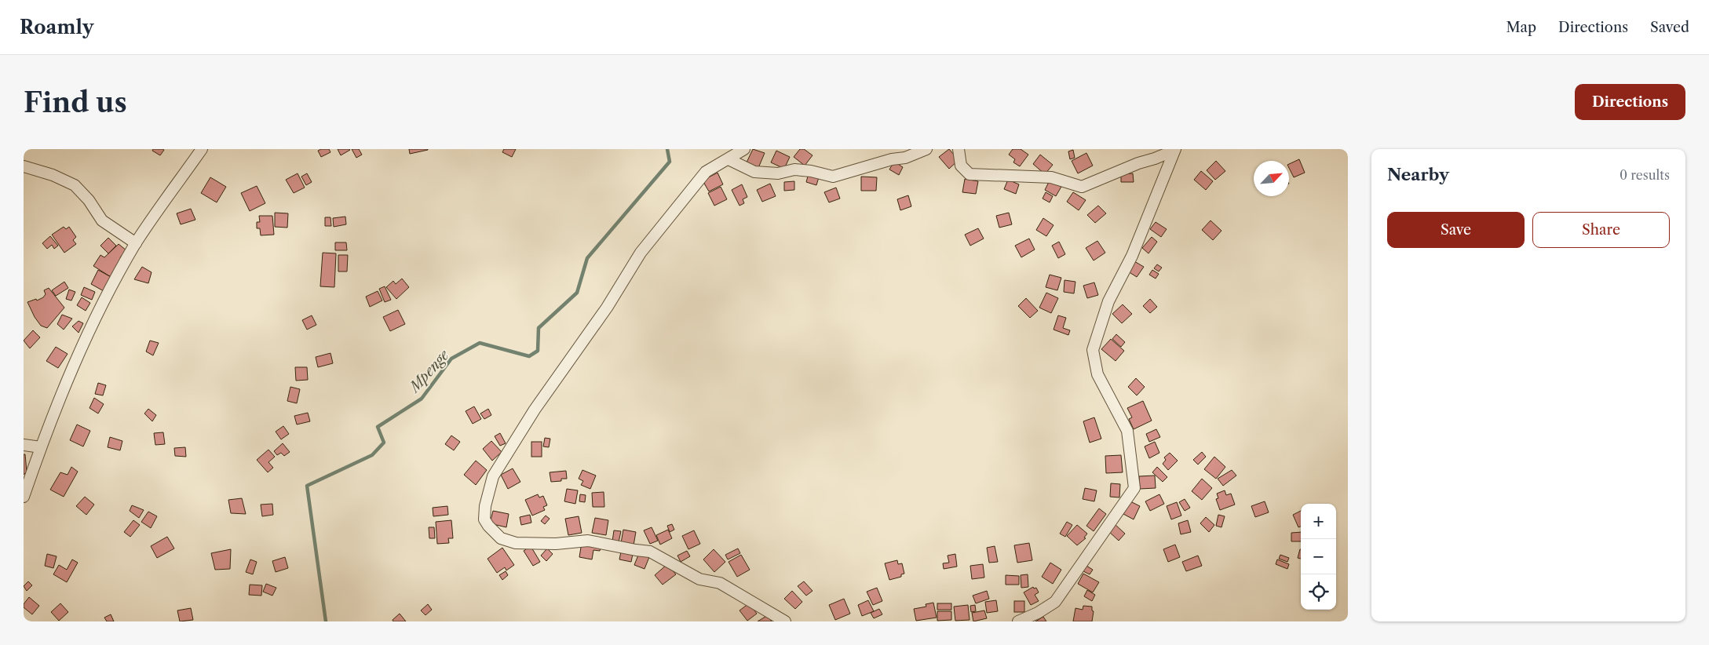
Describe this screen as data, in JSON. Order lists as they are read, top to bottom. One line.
{"water":["Mpenge"],"north":"top right","page":{"header":"Roamly","nav":["Map","Directions","Saved"],"buttons":["Directions",["Save","Share"]],"title":"Find us","heading":["Nearby","0 results"],"map_buttons":["+","−"]}}
